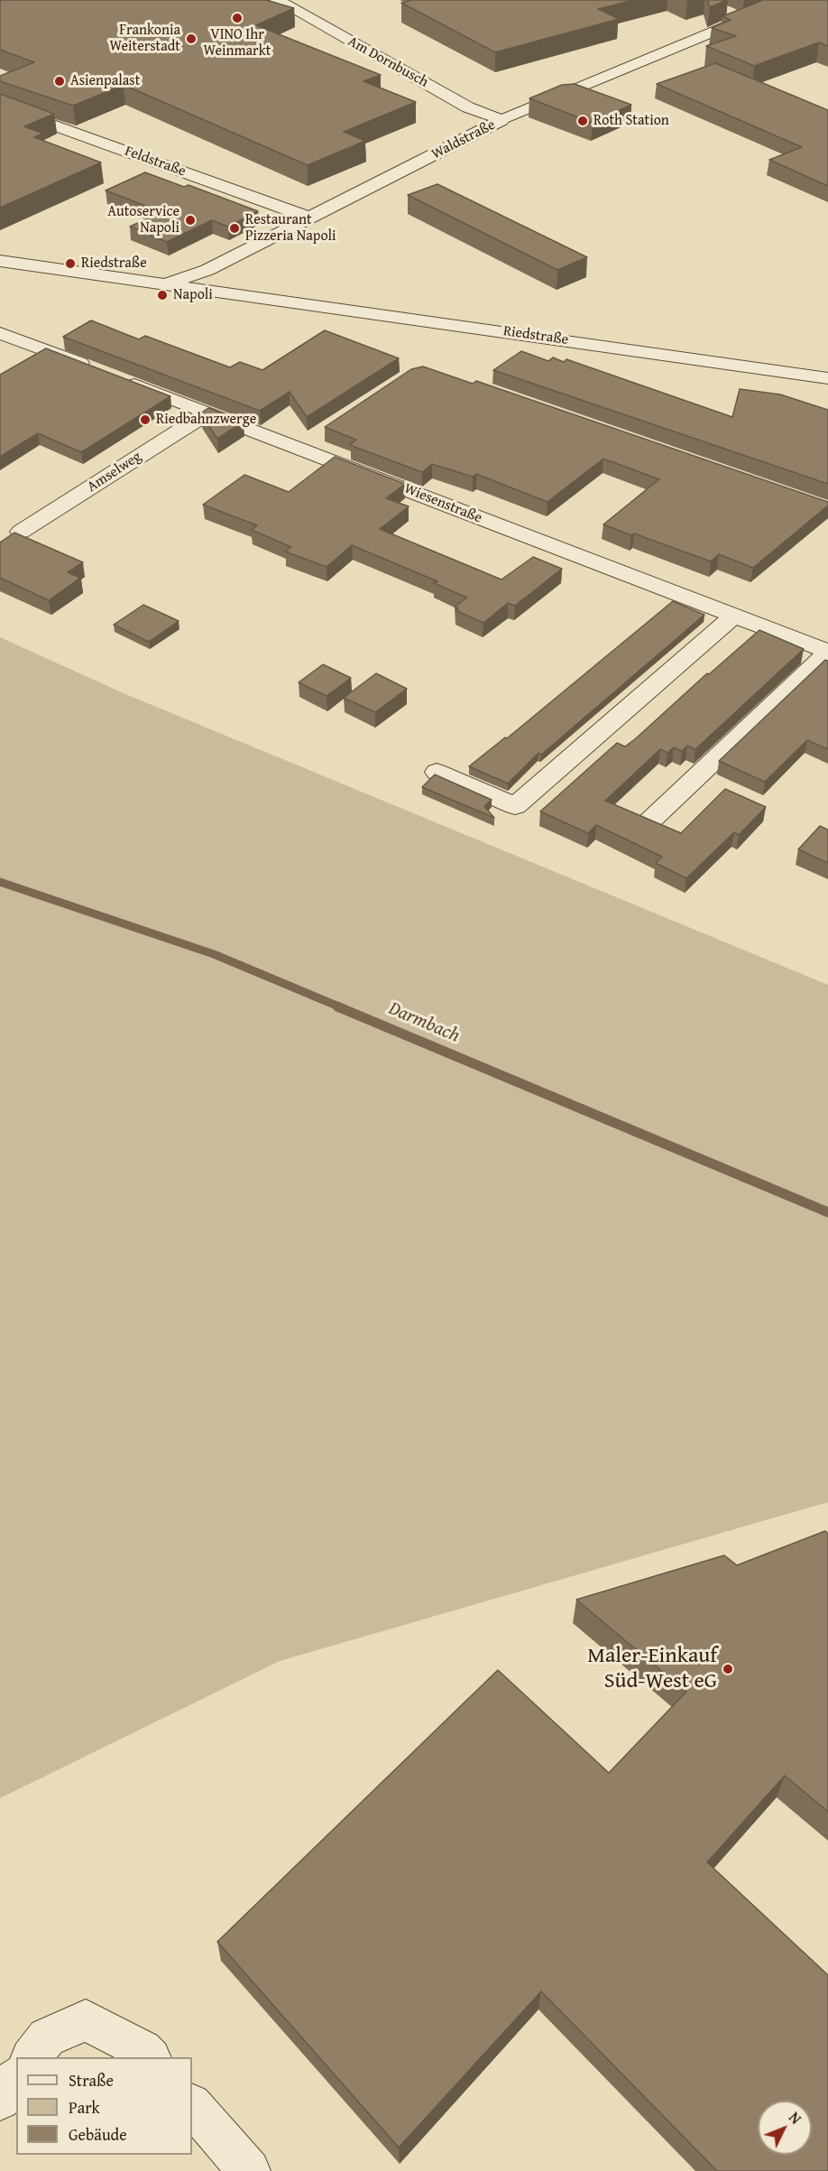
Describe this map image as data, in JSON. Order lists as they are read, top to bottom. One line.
{"streets":{"street":["Am Dornbusch","Waldstraße","Feldstraße","Riedstraße","Amselweg","Wiesenstraße"]},"crossings":[["Am Dornbusch","Waldstraße"],["Waldstraße","Feldstraße"],["Waldstraße","Riedstraße"],["Amselweg","Wiesenstraße"]],"water":["Darmbach"],"places":["VINO Ihr Weinmarkt","Frankonia Weiterstadt","Asienpalast","Roth Station","Autoservice Napoli","Restaurant Pizzeria Napoli","Riedstraße","Napoli","Riedbahnzwerge","Maler-Einkauf Süd-West eG"],"legend":["Straße","Park","Gebäude"],"north":"top right"}
